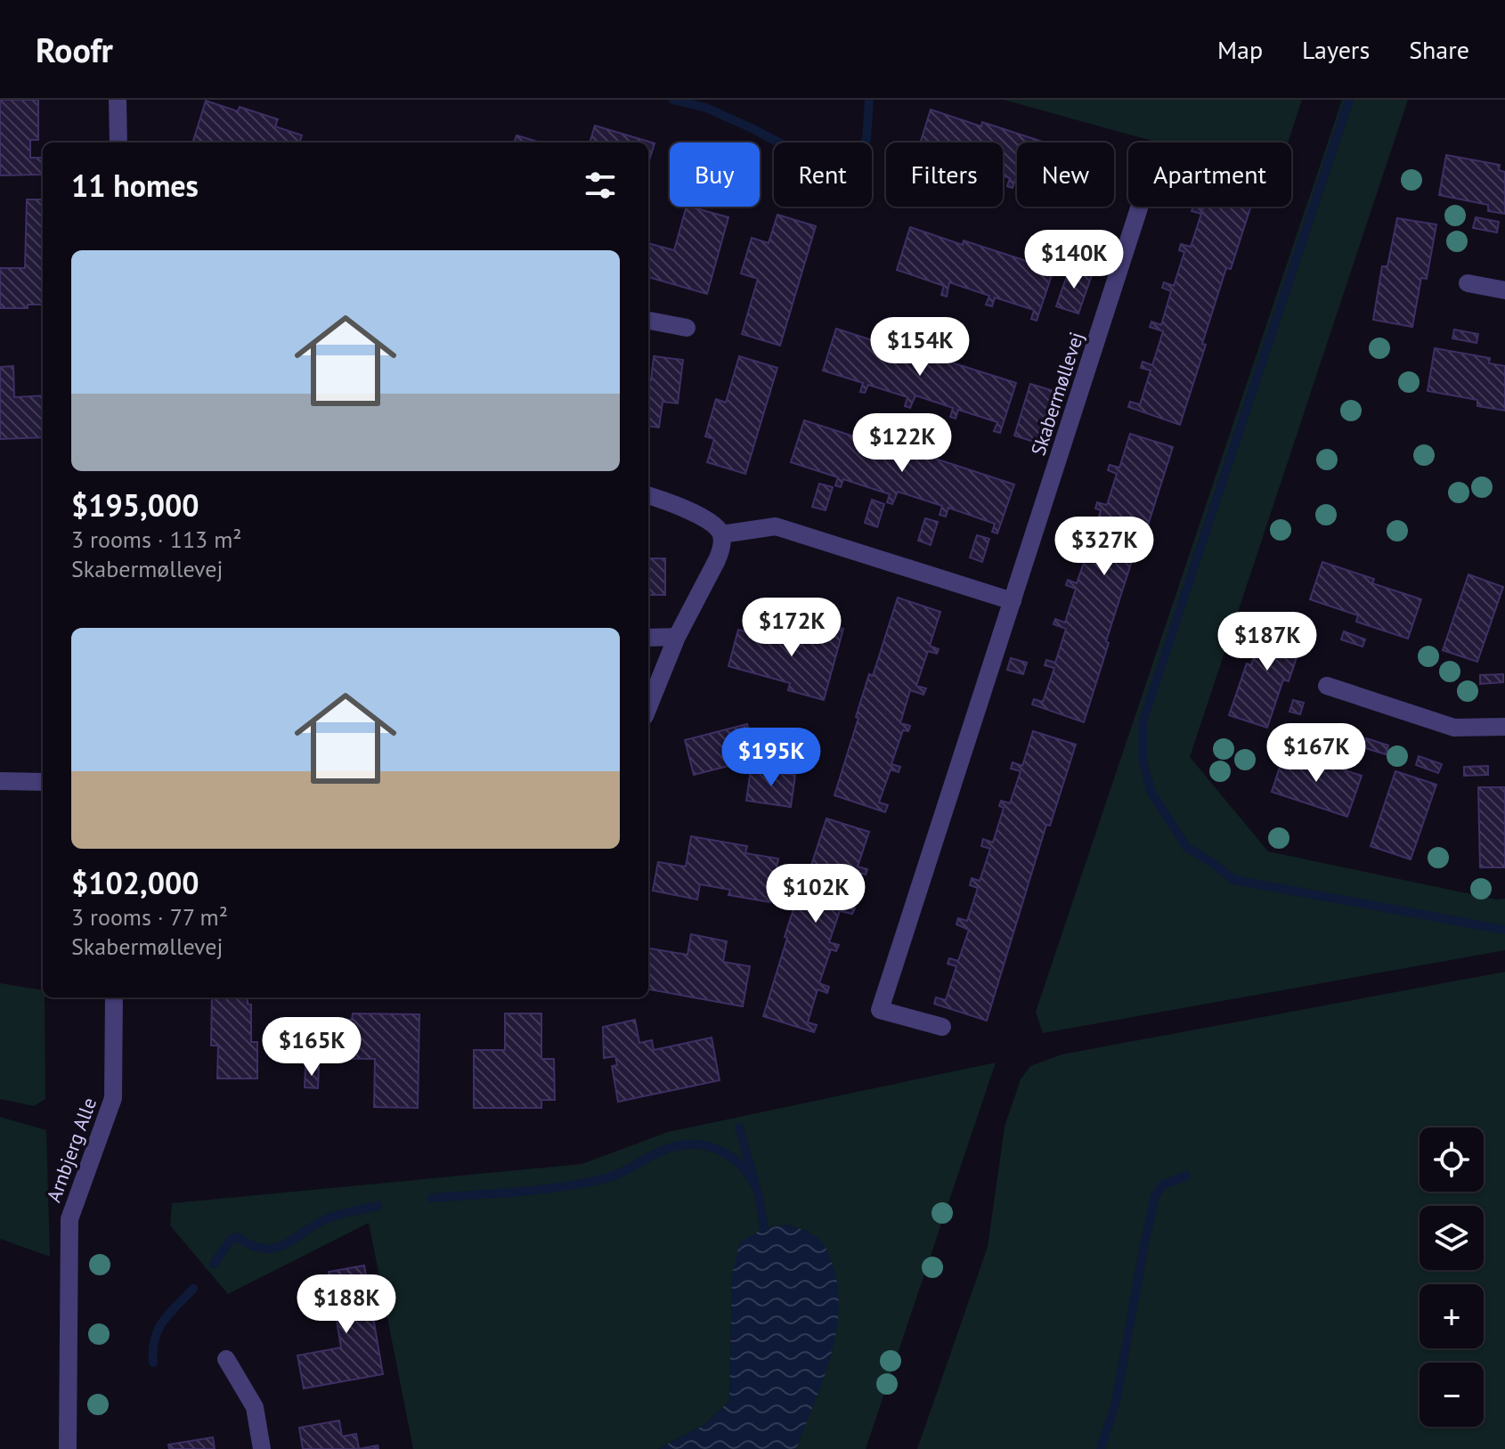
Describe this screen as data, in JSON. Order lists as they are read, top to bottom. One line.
{"streets":{"street":["Skabermøllevej","Arnbjerg Alle"]},"page":{"header":"Roofr","nav":["Map","Layers","Share"],"chip":["Buy","Rent","Filters","New","Apartment"],"heading":"11 homes","list":[{"name":"$195,000","note":"3 rooms · 113 m² · Skabermøllevej"},{"name":"$102,000","note":"3 rooms · 77 m² · Skabermøllevej"}],"price":["$140K","$154K","$122K","$327K","$172K","$187K","$167K","$195K","$102K","$165K","$188K"],"map_buttons":["+","−"]}}
